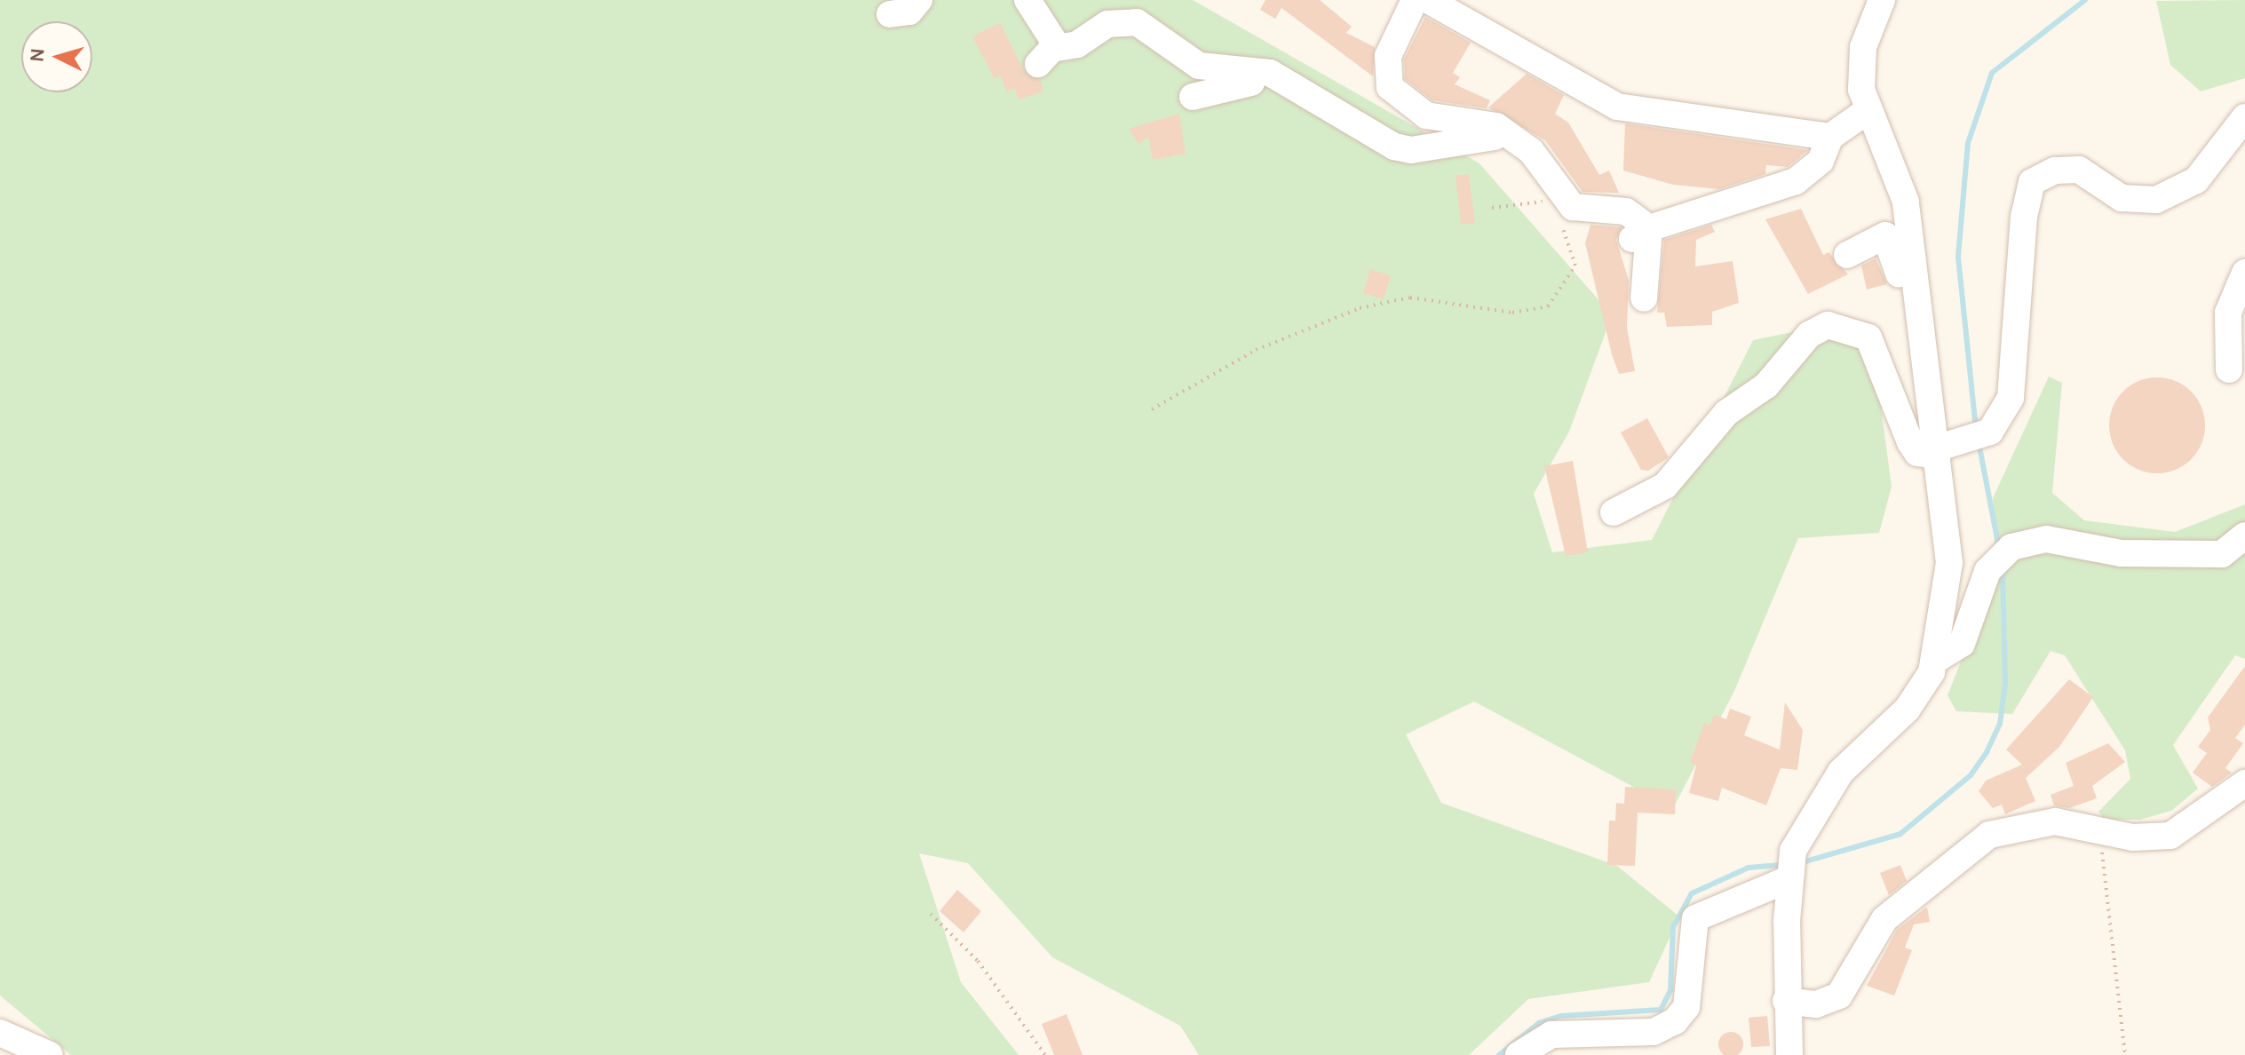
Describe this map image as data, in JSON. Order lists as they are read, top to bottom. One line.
{"north":"left"}
